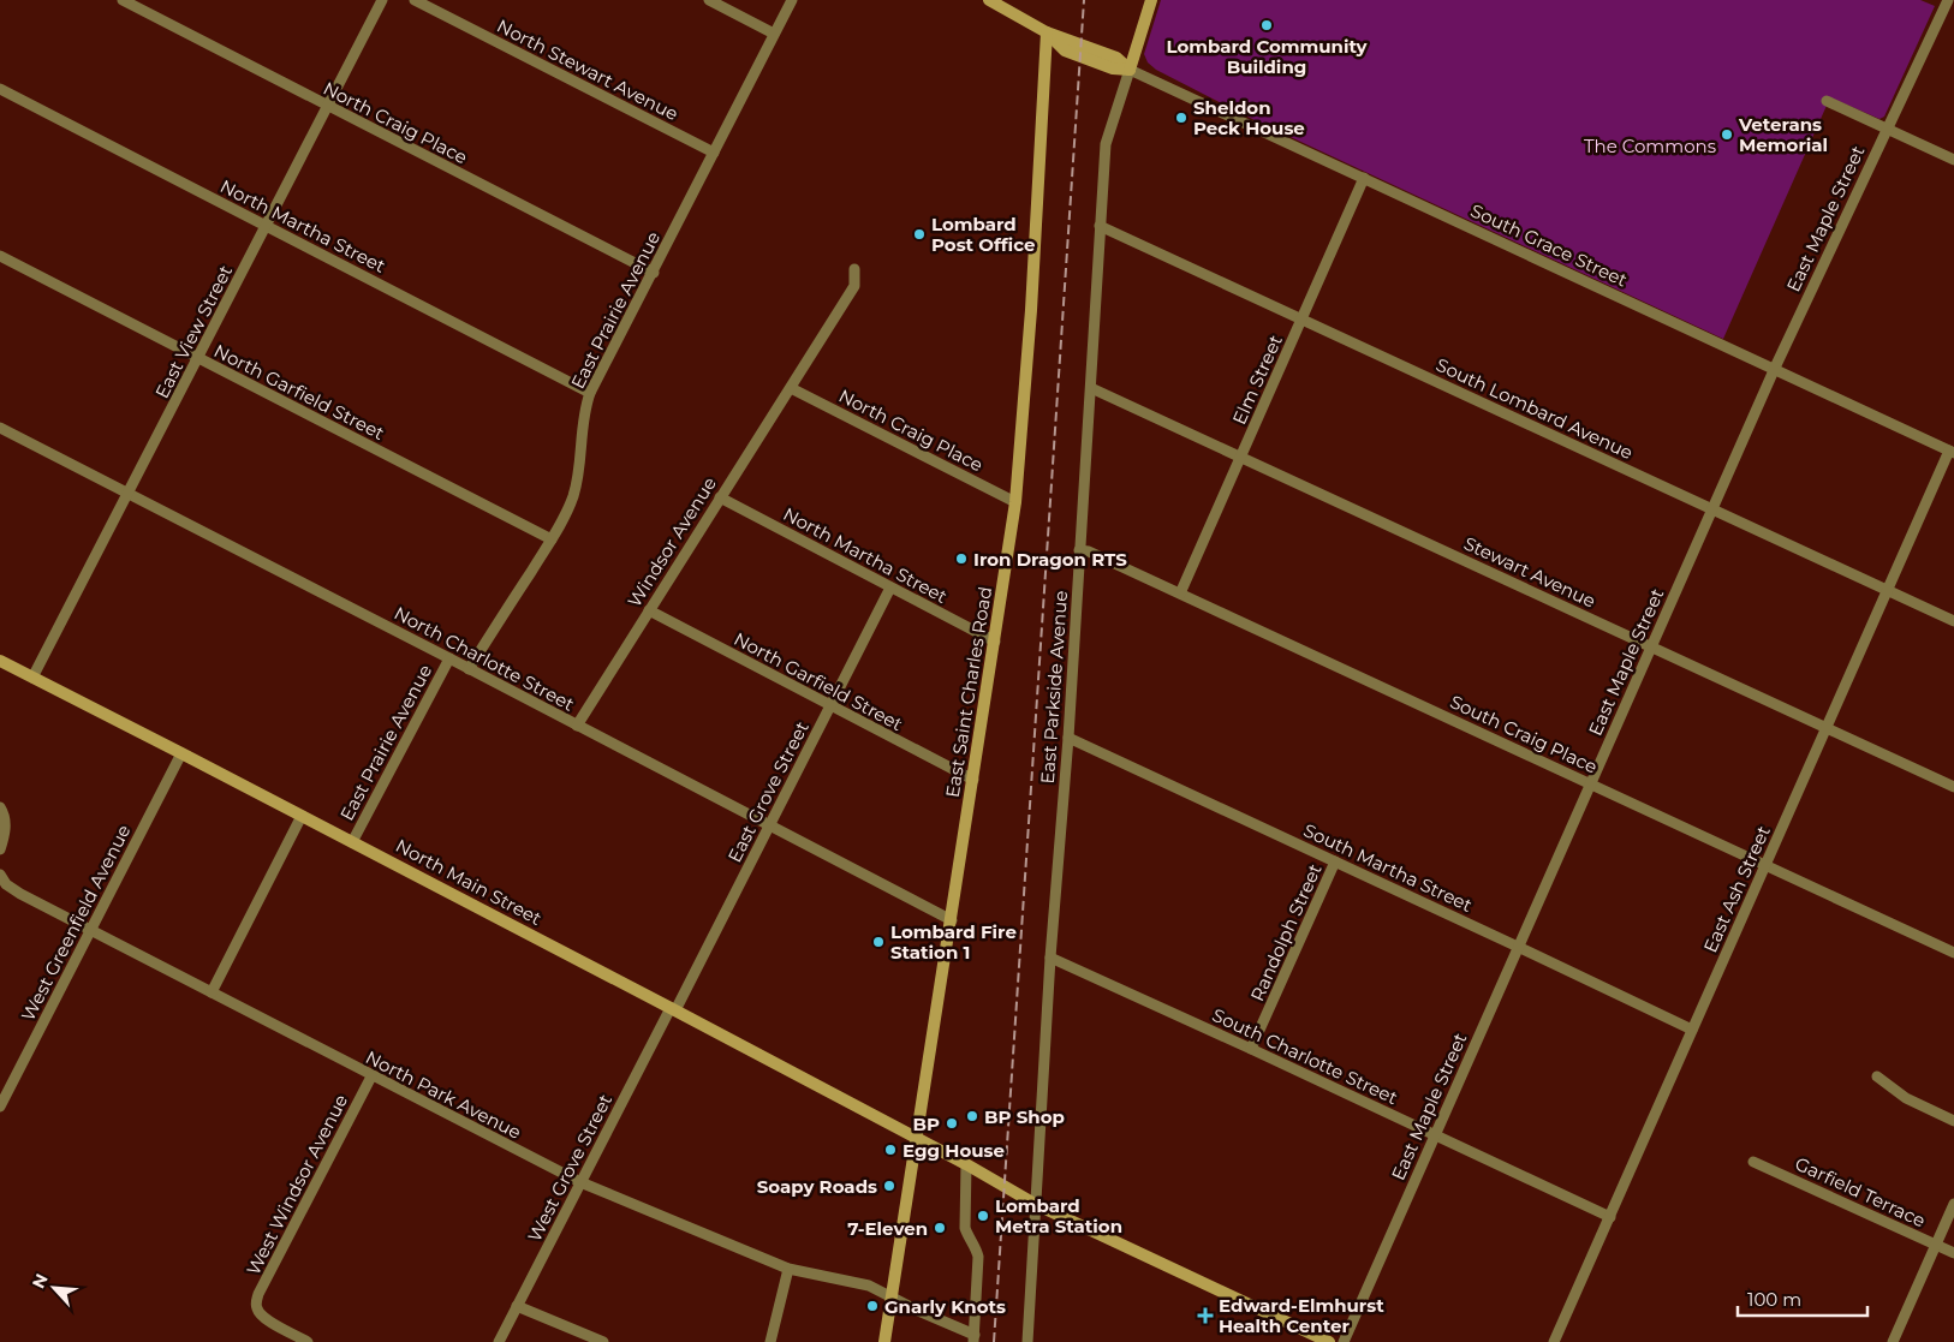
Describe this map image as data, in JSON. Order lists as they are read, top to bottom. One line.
{"streets":{"main road":["East Saint Charles Road","North Main Street"],"street":["North Stewart Avenue","North Craig Place","East Maple Street","North Martha Street","South Grace Street","East Prairie Avenue","East View Street","Elm Street","North Garfield Street","South Lombard Avenue","Windsor Avenue","Stewart Avenue","North Charlotte Street","East Parkside Avenue","South Craig Place","East Grove Street","South Martha Street","East Ash Street","West Greenfield Avenue","Randolph Street","South Charlotte Street","North Park Avenue","West Grove Street","West Windsor Avenue","Garfield Terrace"]},"crossings":[["North Stewart Avenue","East Prairie Avenue"],["North Craig Place","East Prairie Avenue"],["North Craig Place","East View Street"],["North Craig Place","Windsor Avenue"],["North Craig Place","East Saint Charles Road"],["East Maple Street","South Grace Street"],["East Maple Street","South Lombard Avenue"],["East Maple Street","Stewart Avenue"],["East Maple Street","South Craig Place"],["East Maple Street","South Martha Street"],["East Maple Street","South Charlotte Street"],["North Martha Street","East Prairie Avenue"],["North Martha Street","East View Street"],["North Martha Street","Windsor Avenue"],["North Martha Street","East Saint Charles Road"],["North Martha Street","East Grove Street"],["South Grace Street","Elm Street"],["South Grace Street","East Parkside Avenue"],["South Grace Street","East Ash Street"],["East Prairie Avenue","North Garfield Street"],["East Prairie Avenue","North Charlotte Street"],["East Prairie Avenue","North Main Street"],["East View Street","North Garfield Street"],["East View Street","North Charlotte Street"],["East View Street","North Main Street"],["Elm Street","South Lombard Avenue"],["Elm Street","Stewart Avenue"],["Elm Street","South Craig Place"],["North Garfield Street","Windsor Avenue"],["North Garfield Street","East Saint Charles Road"],["North Garfield Street","East Grove Street"],["South Lombard Avenue","East Parkside Avenue"],["South Lombard Avenue","East Ash Street"],["Windsor Avenue","North Charlotte Street"],["Stewart Avenue","East Parkside Avenue"],["Stewart Avenue","East Ash Street"],["North Charlotte Street","East Saint Charles Road"],["North Charlotte Street","East Grove Street"],["East Parkside Avenue","South Craig Place"],["East Parkside Avenue","South Martha Street"],["East Parkside Avenue","North Main Street"],["East Parkside Avenue","South Charlotte Street"],["East Saint Charles Road","North Main Street"],["East Saint Charles Road","North Park Avenue"],["South Craig Place","East Ash Street"],["East Grove Street","North Main Street"],["East Grove Street","West Grove Street"],["South Martha Street","East Ash Street"],["South Martha Street","Randolph Street"],["North Main Street","West Greenfield Avenue"],["North Main Street","West Grove Street"],["East Ash Street","South Charlotte Street"],["West Greenfield Avenue","North Park Avenue"],["Randolph Street","South Charlotte Street"],["North Park Avenue","West Grove Street"],["North Park Avenue","West Windsor Avenue"]],"parks":["The Commons"],"places":{"other":["Lombard Community Building","Sheldon Peck House","Veterans Memorial","Lombard Post Office","Iron Dragon RTS","Lombard Fire Station 1","BP Shop","BP","Egg House","Soapy Roads","Lombard Metra Station","7-Eleven","Gnarly Knots"],"health":["Edward-Elmhurst Health Center"]},"scale_bar":"100 m","north":"top left"}
